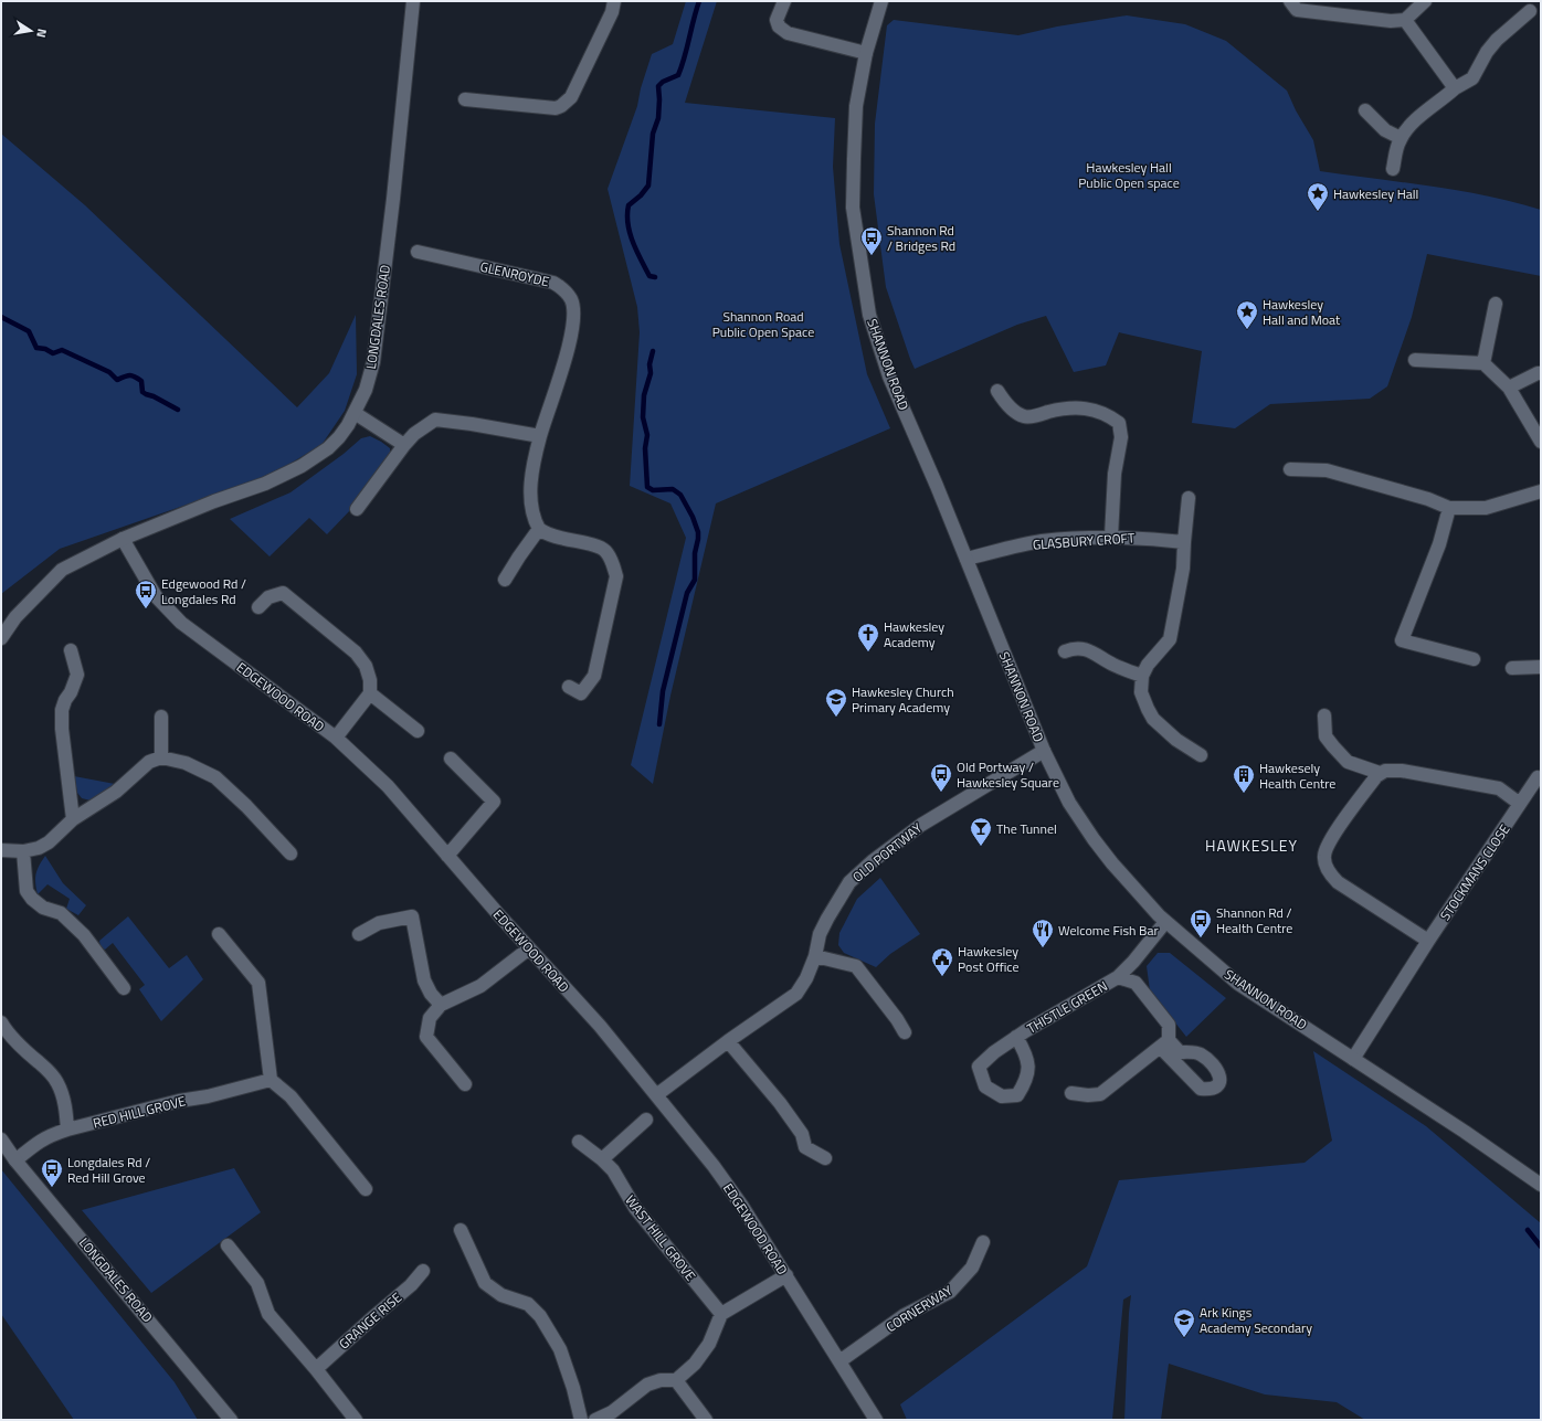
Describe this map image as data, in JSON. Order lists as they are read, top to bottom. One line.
{"streets":{"street":["GLENROYDE","LONGDALES ROAD","SHANNON ROAD","GLASBURY CROFT","EDGEWOOD ROAD","OLD PORTWAY","STOCKMANS CLOSE","THISTLE GREEN","RED HILL GROVE","WAST HILL GROVE","CORNERWAY","GRANGE RISE"]},"crossings":[["LONGDALES ROAD","EDGEWOOD ROAD"],["LONGDALES ROAD","RED HILL GROVE"],["SHANNON ROAD","GLASBURY CROFT"],["SHANNON ROAD","OLD PORTWAY"],["SHANNON ROAD","STOCKMANS CLOSE"],["SHANNON ROAD","THISTLE GREEN"],["EDGEWOOD ROAD","OLD PORTWAY"],["EDGEWOOD ROAD","CORNERWAY"]],"districts":["HAWKESLEY"],"parks":["Hawkesley Hall Public Open space","Shannon Road Public Open Space"],"places":{"place":["Hawkesley Hall","Hawkesley Hall and Moat"],"bus stop":["Shannon Rd / Bridges Rd","Edgewood Rd / Longdales Rd","Old Portway / Hawkesley Square","Shannon Rd / Health Centre","Longdales Rd / Red Hill Grove"],"church":["Hawkesley Academy"],"school or university":["Hawkesley Church Primary Academy","Ark Kings Academy Secondary"],"building":["Hawkesely Health Centre"],"bar":["The Tunnel"],"restaurant":["Welcome Fish Bar"],"public building":["Hawkesley Post Office"]},"north":"right"}
